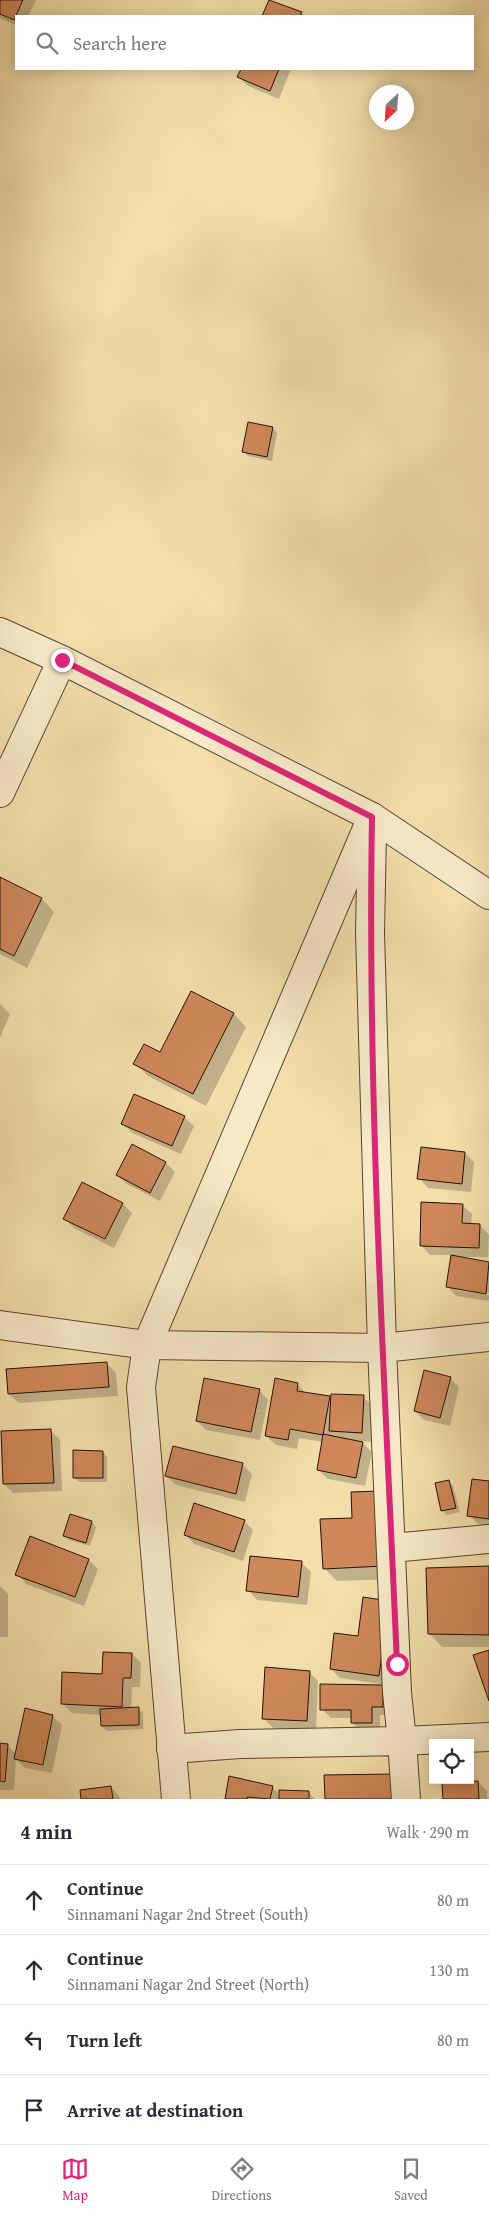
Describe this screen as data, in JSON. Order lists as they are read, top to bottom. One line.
{"north":"bottom left","page":{"search":"Search here","heading":["4 min","Walk · 290 m"],"list":[["Continue","Sinnamani Nagar 2nd Street (South)","80 m"],["Continue","Sinnamani Nagar 2nd Street (North)","130 m"],["Turn left","80 m"],"Arrive at destination"],"nav":["Map","Directions","Saved"]}}
